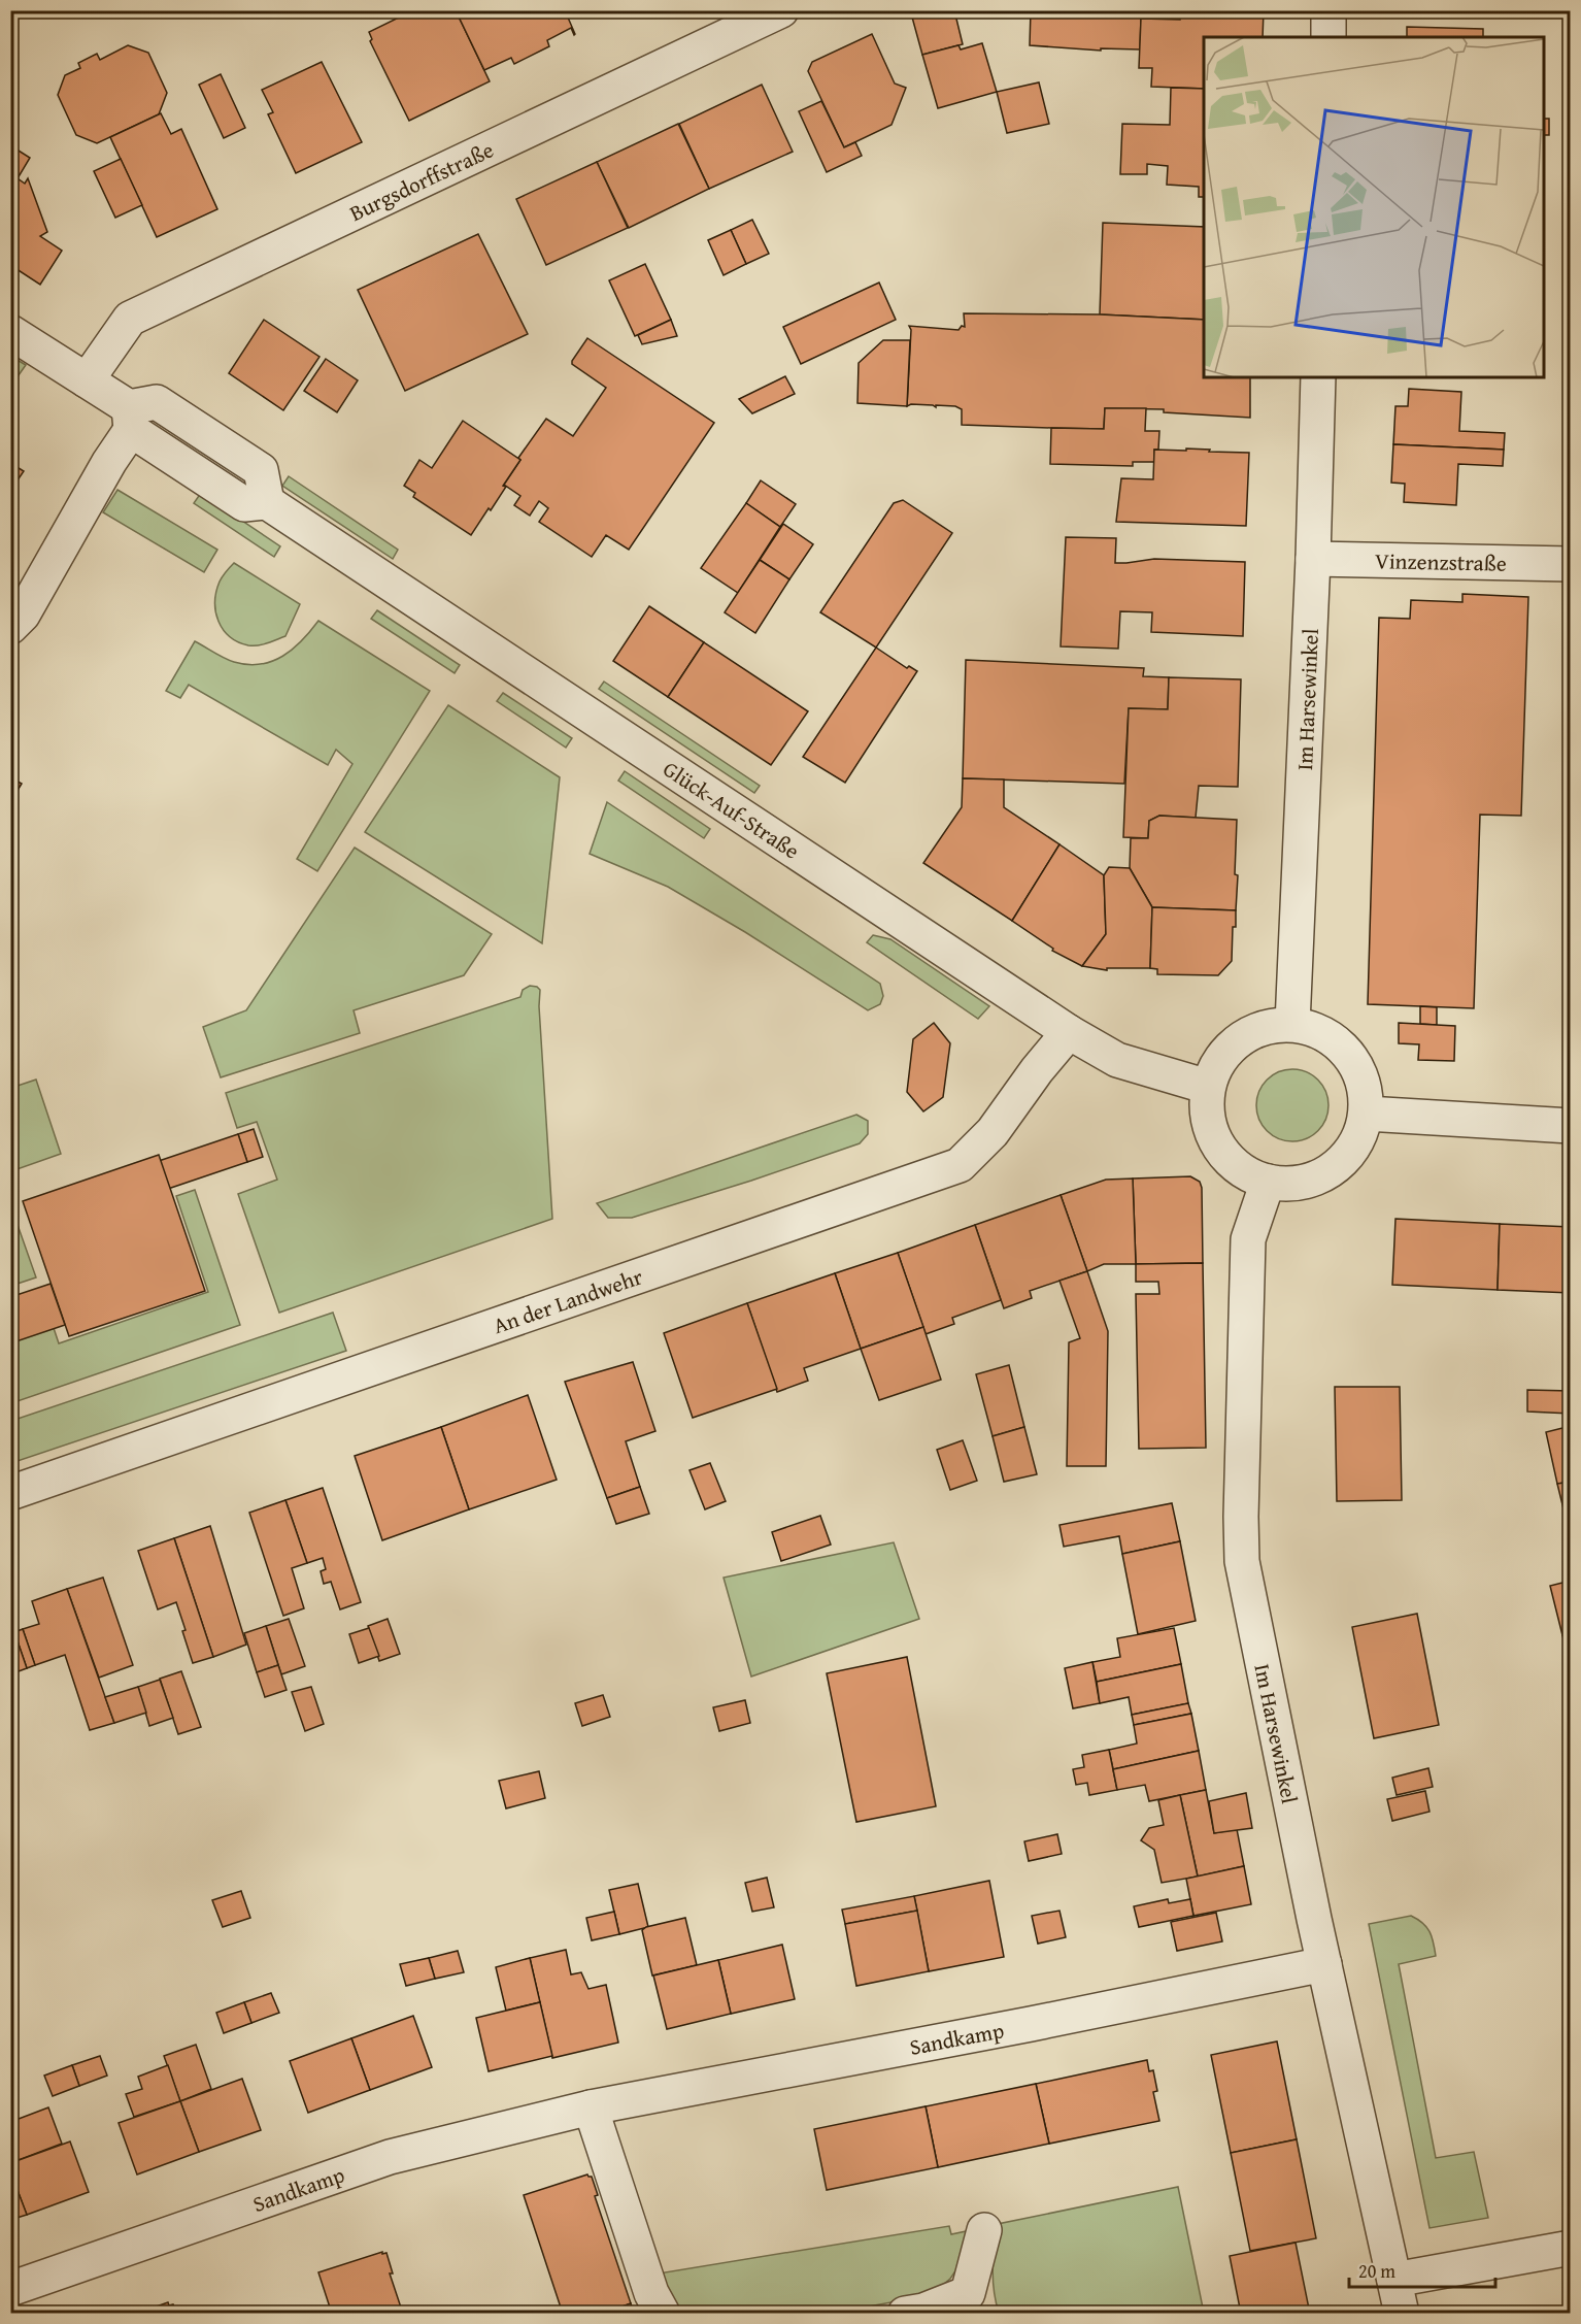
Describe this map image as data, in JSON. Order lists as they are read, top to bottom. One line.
{"streets":{"street":["Burgsdorffstraße","Vinzenzstraße","Im Harsewinkel","Glück-Auf-Straße","An der Landwehr","Sandkamp"]},"crossings":[["Vinzenzstraße","Im Harsewinkel"],["Im Harsewinkel","Glück-Auf-Straße"],["Im Harsewinkel","Sandkamp"],["Glück-Auf-Straße","An der Landwehr"]],"scale_bar":"20 m"}
